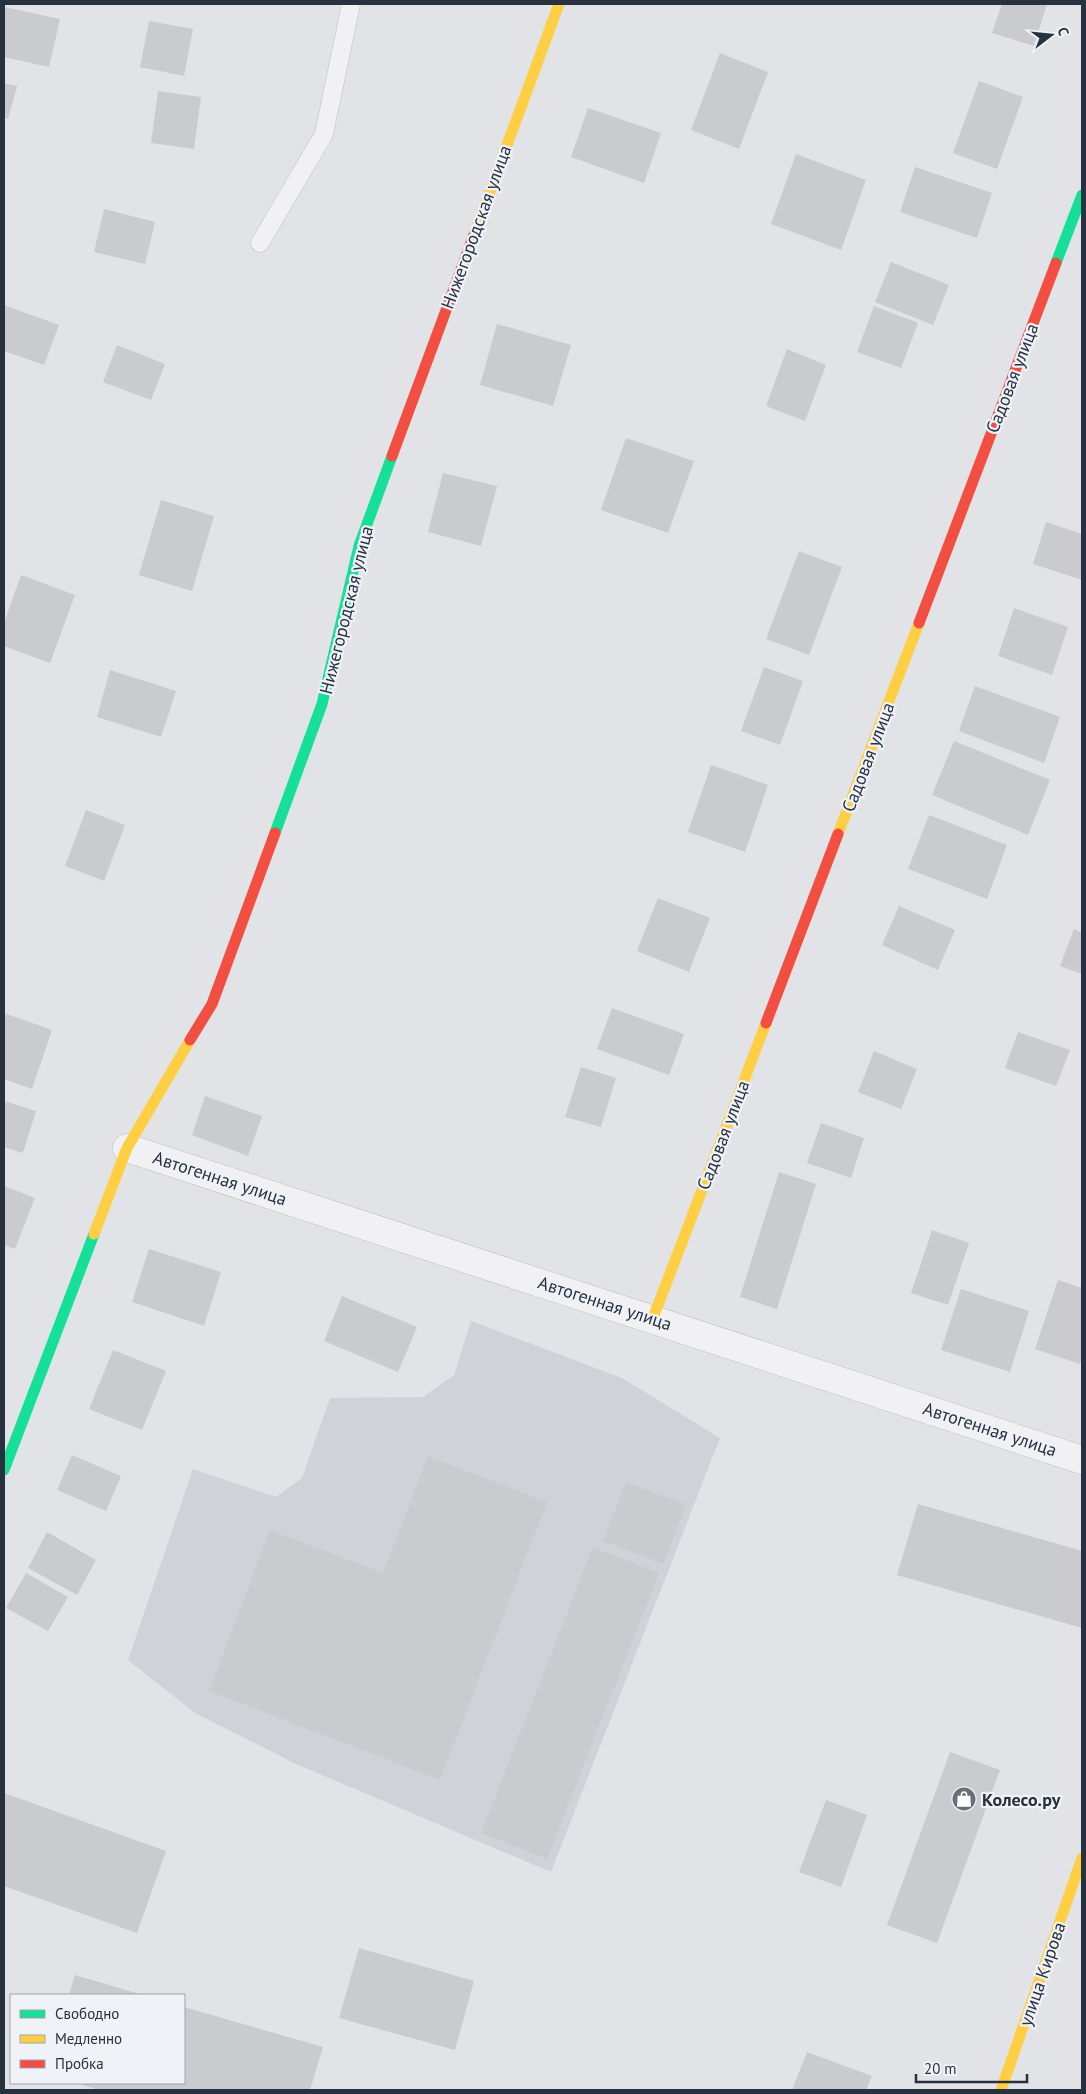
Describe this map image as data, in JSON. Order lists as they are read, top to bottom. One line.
{"streets":{"street":["Нижегородская улица","Садовая улица","Автогенная улица","улица Кирова"]},"crossings":[["Нижегородская улица","Автогенная улица"],["Садовая улица","Автогенная улица"]],"places":{"shop":["Колесо.ру"]},"legend":["Свободно","Медленно","Пробка"],"scale_bar":"20 m","north":"right"}
